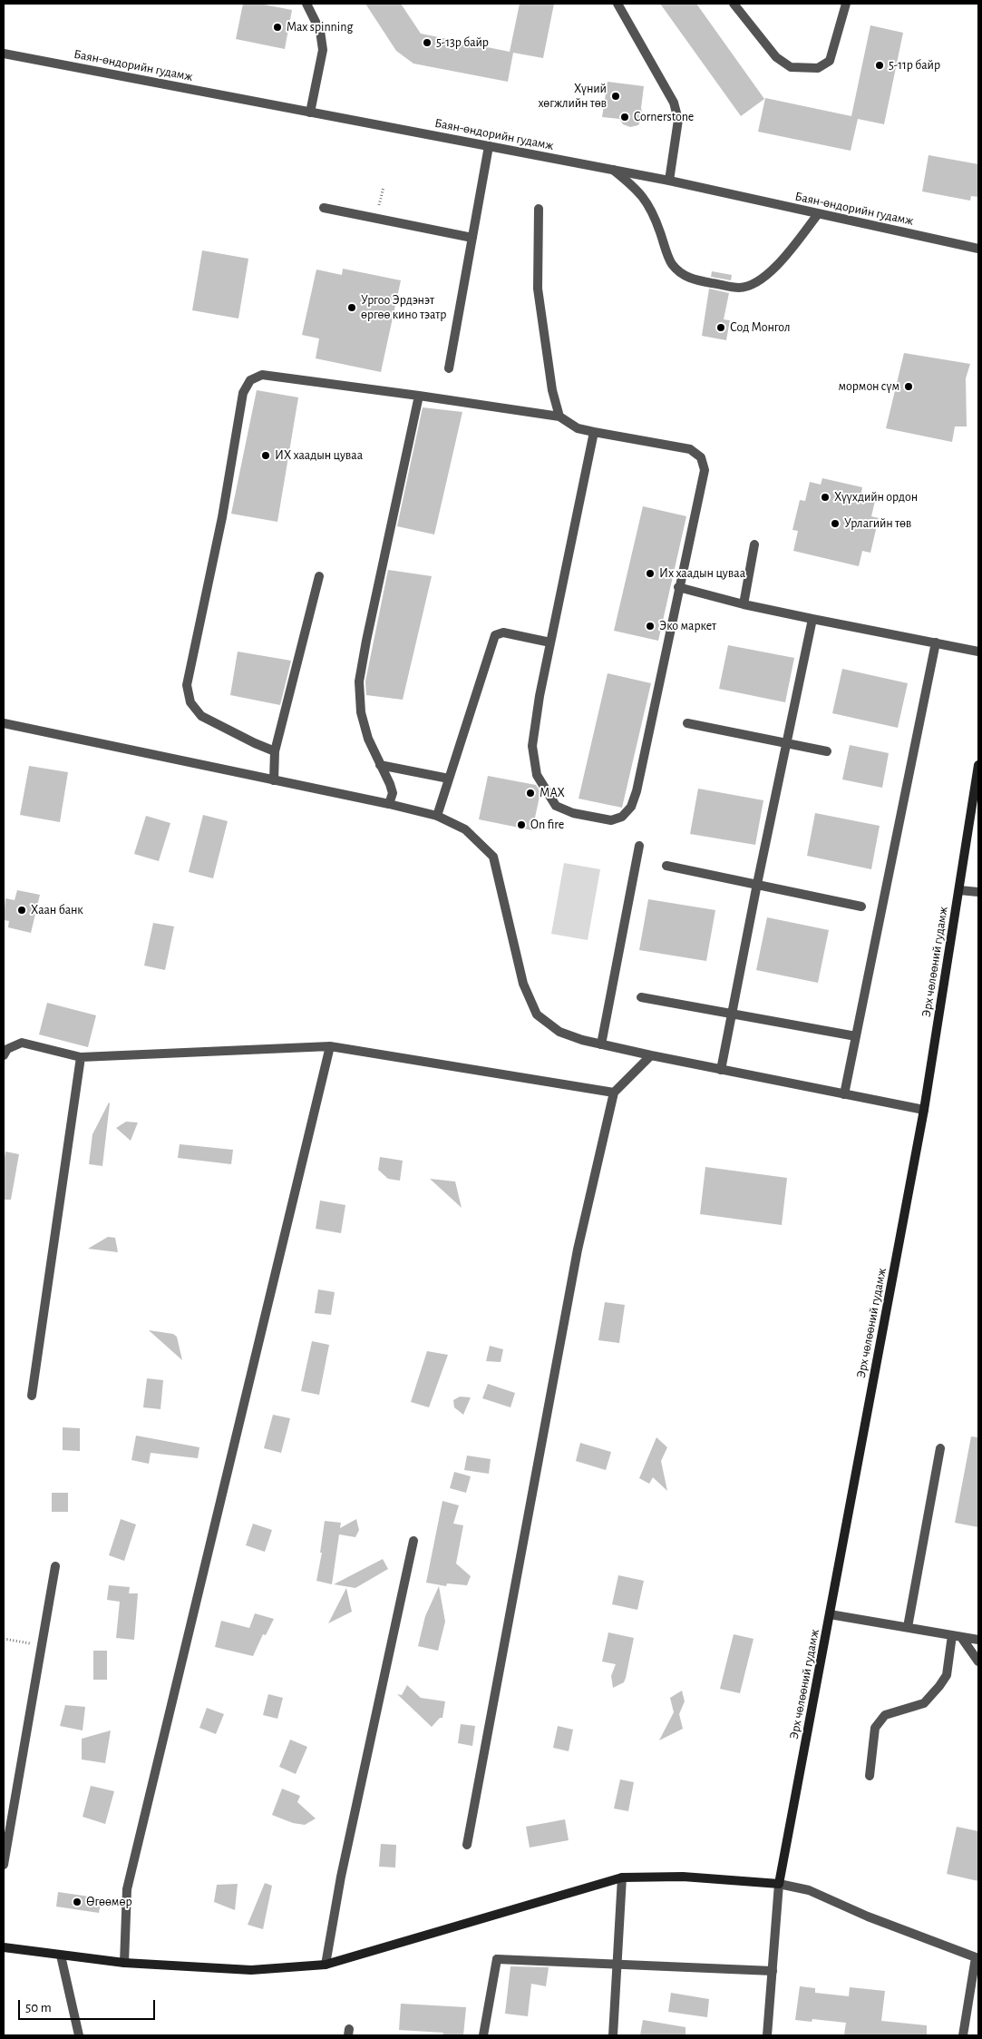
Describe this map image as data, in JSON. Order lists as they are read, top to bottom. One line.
{"streets":{"main road":["Эрх чөлөөний гудамж"],"street":["Баян-өндорийн гудамж"]},"places":["Max spinning","5-13р байр","5-11р байр","Хүний хөгжлийн төв","Cornerstone","Ургоо Эрдэнэт өргөө кино тэатр","Сод Монгол","мормон сүм","ИХ хаадын цуваа","Хүүхдийн ордон","Урлагийн төв","Их хаадын цуваа","Эко маркет","МАХ","On fire","Хаан банк","Өгөөмөр"],"scale_bar":"50 m"}
